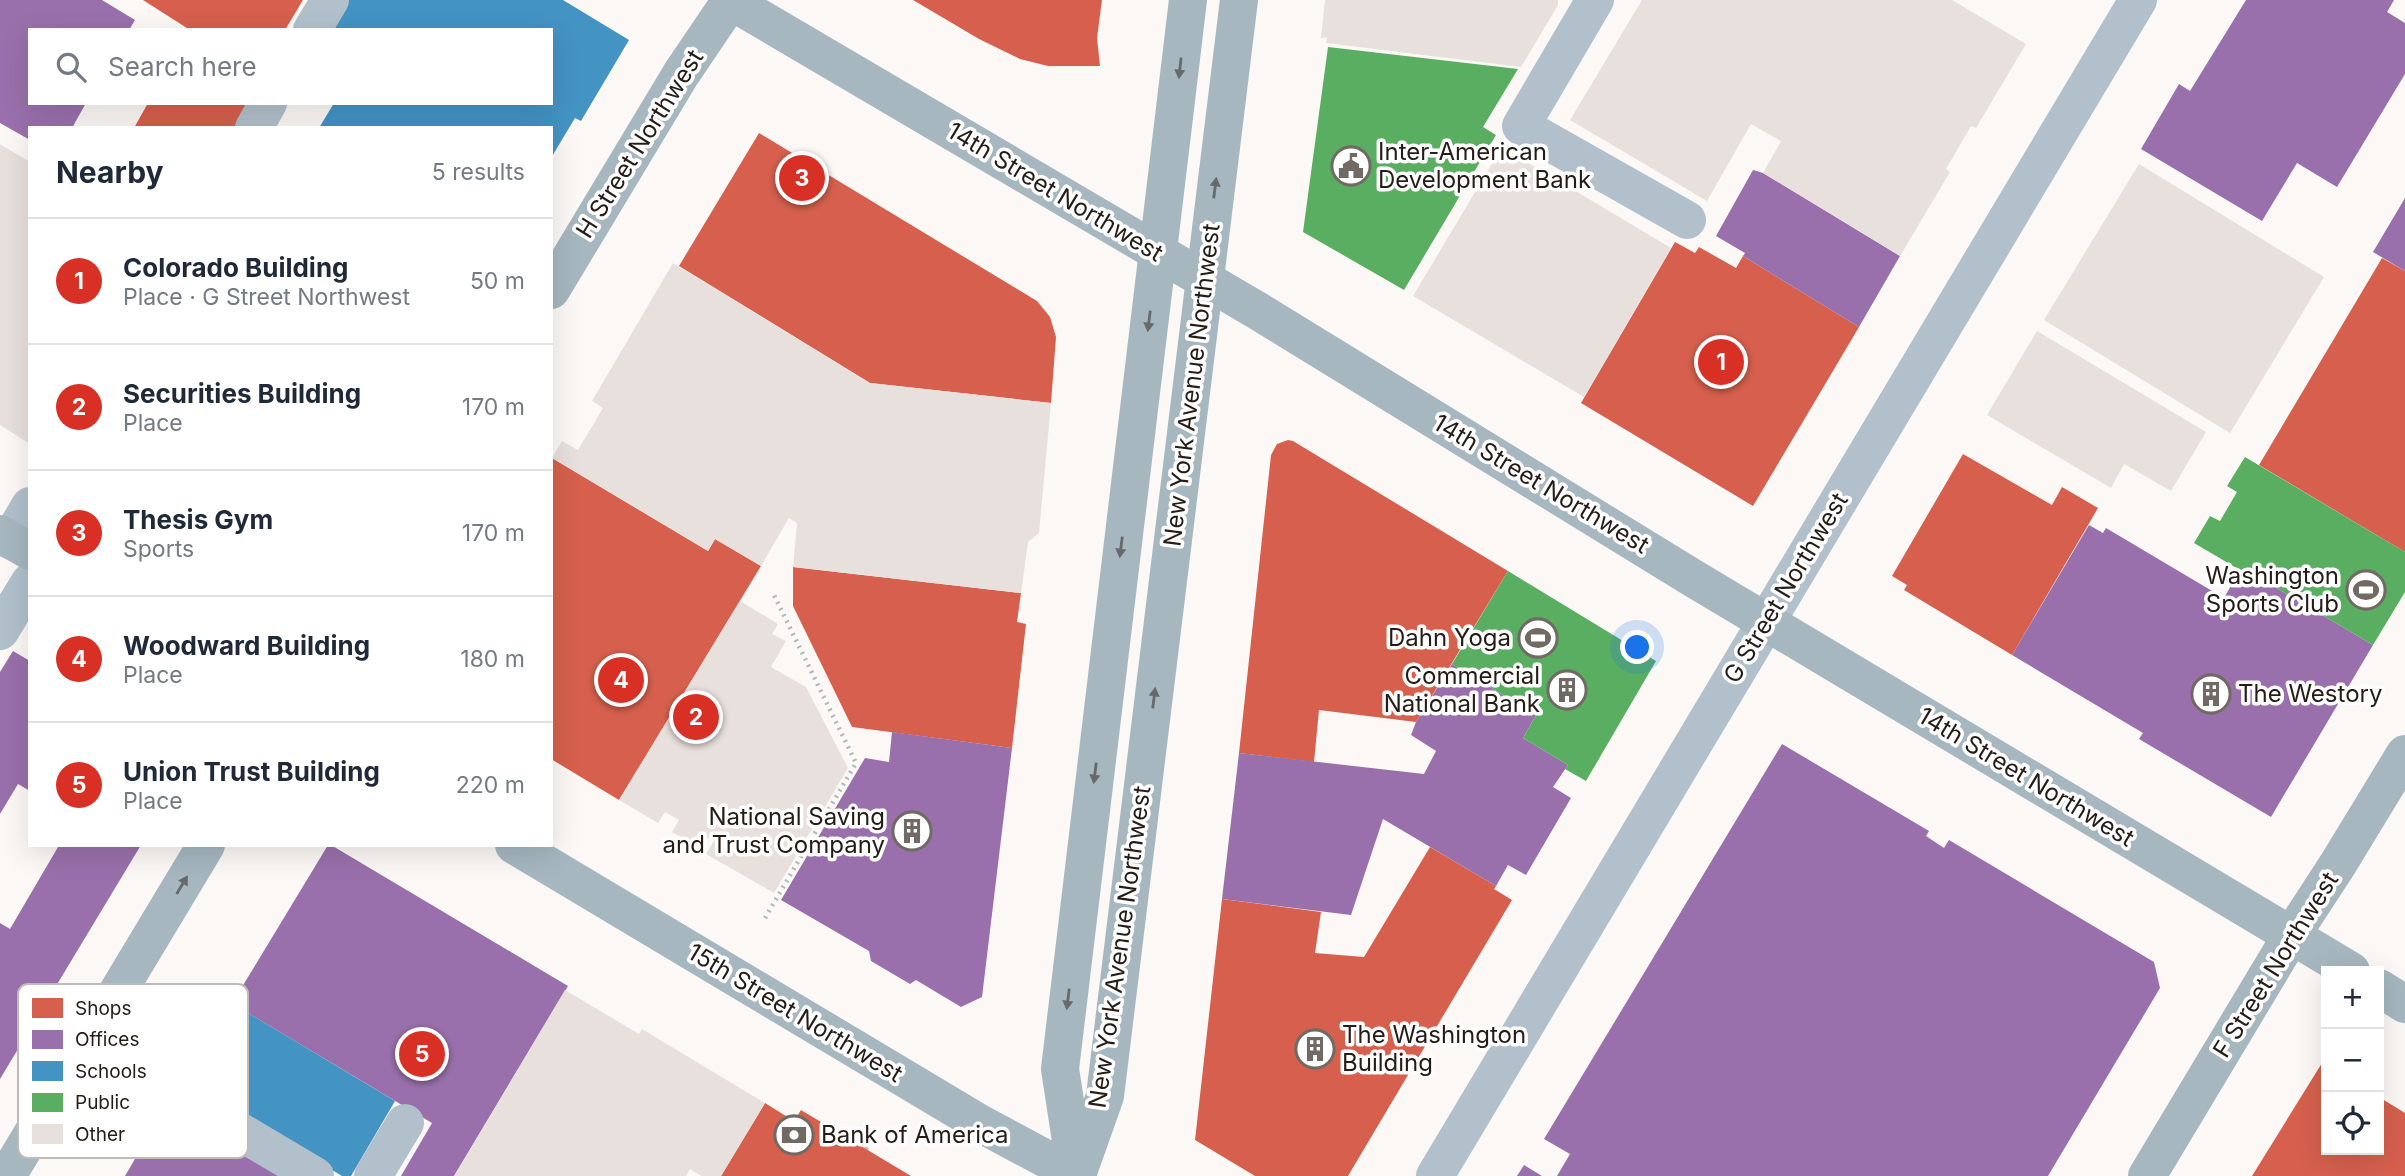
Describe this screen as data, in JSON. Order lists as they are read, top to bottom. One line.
{"streets":{"main road":["H Street Northwest","14th Street Northwest","New York Avenue Northwest","F Street Northwest","15th Street Northwest"],"street":["G Street Northwest"]},"crossings":[["H Street Northwest","14th Street Northwest"],["14th Street Northwest","New York Avenue Northwest"],["14th Street Northwest","G Street Northwest"],["14th Street Northwest","F Street Northwest"],["New York Avenue Northwest","15th Street Northwest"]],"places":{"public building":["Inter-American Development Bank"],"sports":["Washington Sports Club","Dahn Yoga"],"building":["Commercial National Bank","The Westory","National Saving and Trust Company","The Washington Building"],"bank":["Bank of America"]},"legend":["Shops","Offices","Schools","Public","Other"],"page":{"search":"Search here","heading":["Nearby","5 results"],"pins":["3","1","4","2","5"],"list":[{"mark":"1","name":"Colorado Building","note":"Place · G Street Northwest","value":"50 m"},{"mark":"2","name":"Securities Building","note":"Place","value":"170 m"},{"mark":"3","name":"Thesis Gym","note":"Sports","value":"170 m"},{"mark":"4","name":"Woodward Building","note":"Place","value":"180 m"},{"mark":"5","name":"Union Trust Building","note":"Place","value":"220 m"}],"map_buttons":["+","−"]}}
